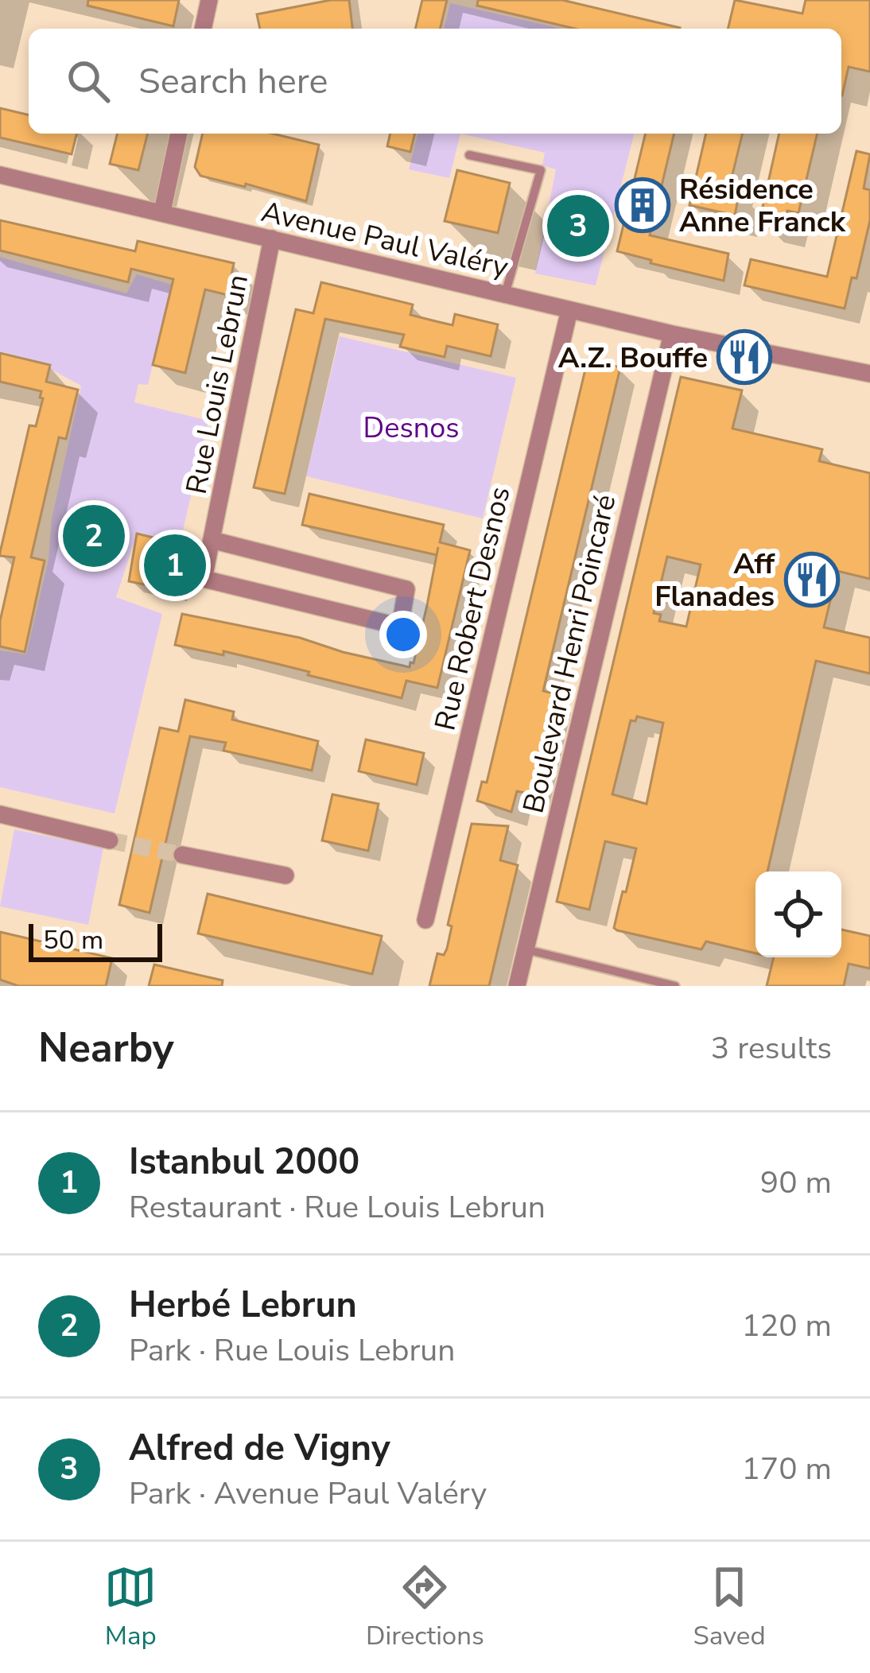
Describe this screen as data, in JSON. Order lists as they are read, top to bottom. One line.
{"streets":{"street":["Avenue Paul Valéry","Rue Louis Lebrun","Rue Robert Desnos","Boulevard Henri Poincaré"]},"crossings":[["Avenue Paul Valéry","Rue Louis Lebrun"],["Avenue Paul Valéry","Rue Robert Desnos"],["Avenue Paul Valéry","Boulevard Henri Poincaré"]],"parks":["Desnos"],"places":{"building":["Résidence Anne Franck"],"restaurant":["A.Z. Bouffe","Aff Flanades"]},"scale_bar":"50 m","page":{"search":"Search here","pins":["3","2","1"],"scale":"50 m","heading":["Nearby","3 results"],"list":[{"mark":"1","name":"Istanbul 2000","note":"Restaurant · Rue Louis Lebrun","value":"90 m"},{"mark":"2","name":"Herbé Lebrun","note":"Park · Rue Louis Lebrun","value":"120 m"},{"mark":"3","name":"Alfred de Vigny","note":"Park · Avenue Paul Valéry","value":"170 m"}],"nav":["Map","Directions","Saved"]}}
